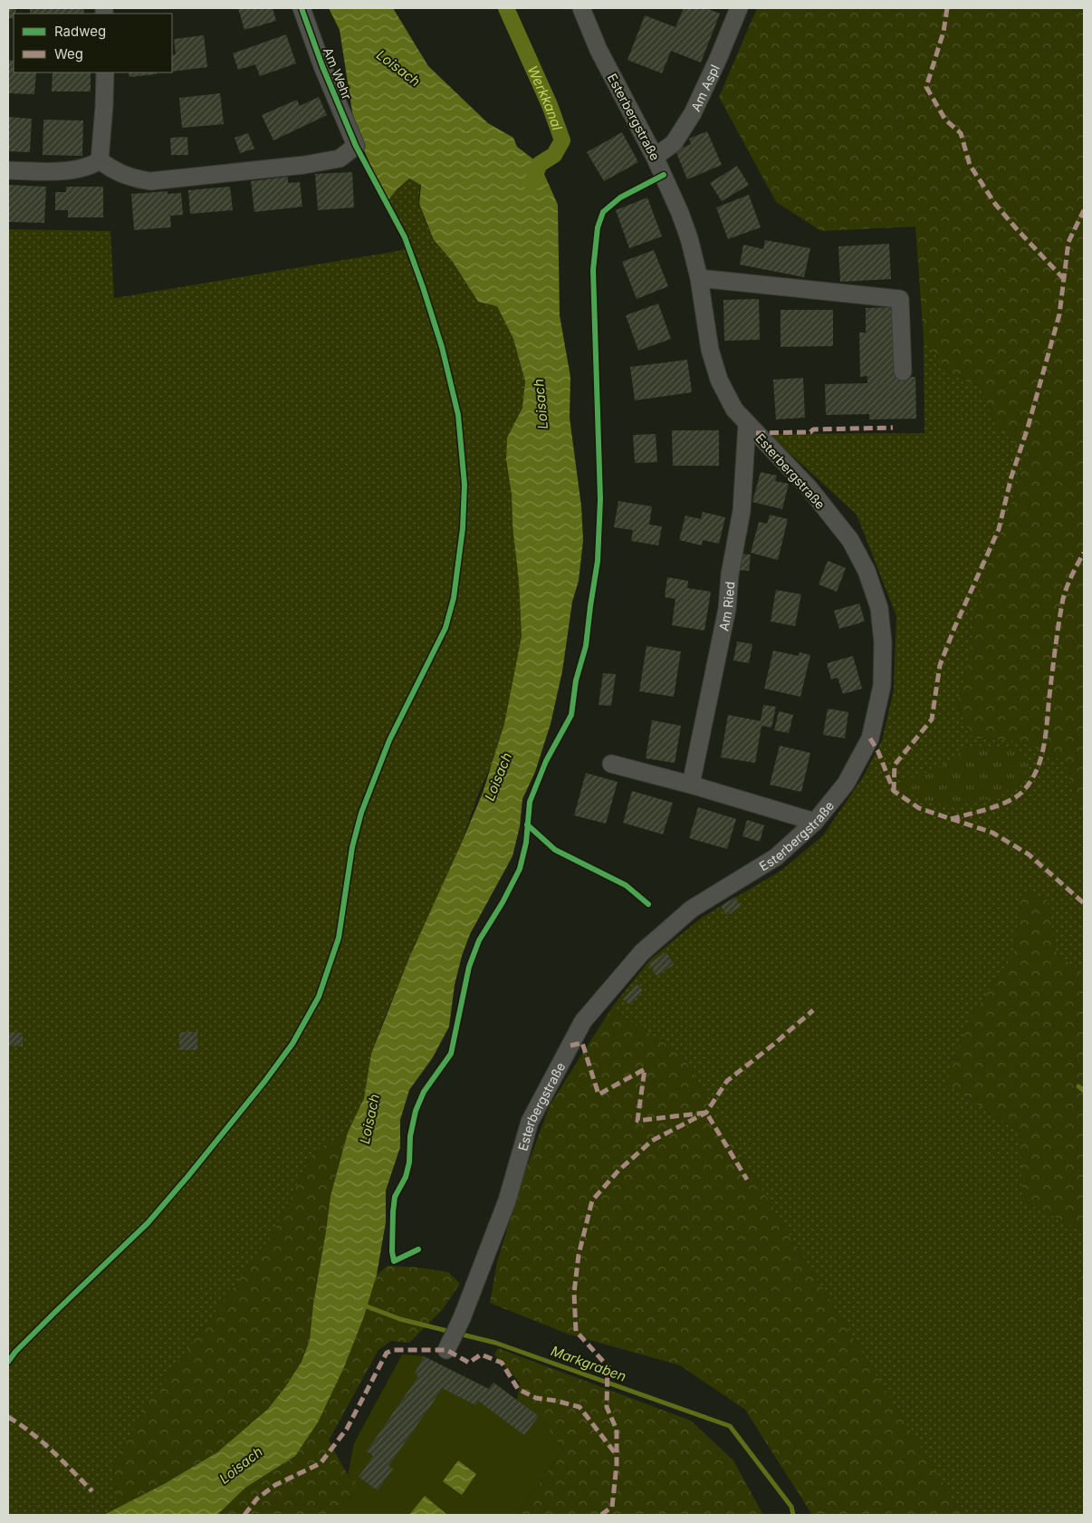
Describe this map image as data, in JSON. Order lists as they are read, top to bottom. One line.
{"streets":{"street":["Am Wehr","Am Aspl","Esterbergstraße","Am Ried"]},"crossings":[["Am Aspl","Esterbergstraße"],["Esterbergstraße","Am Ried"]],"water":["Loisach","Werkkanal","Markgraben"],"legend":["Radweg","Weg"]}
